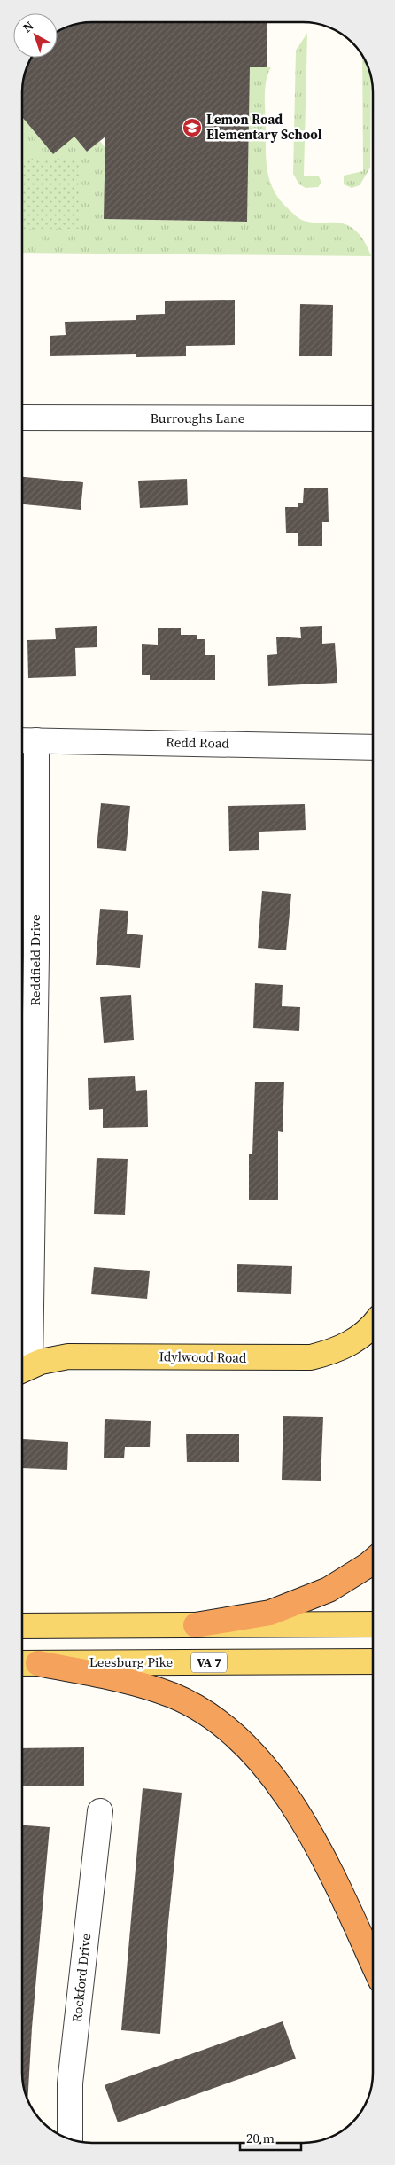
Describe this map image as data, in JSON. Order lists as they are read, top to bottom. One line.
{"streets":{"main road":["Idylwood Road","Leesburg Pike","VA 7"],"street":["Burroughs Lane","Redd Road","Reddfield Drive","Rockford Drive"]},"crossings":[["Redd Road","Reddfield Drive"],["Reddfield Drive","Idylwood Road"]],"places":{"school or university":["Lemon Road Elementary School"]},"scale_bar":"20 m","north":"top left"}
